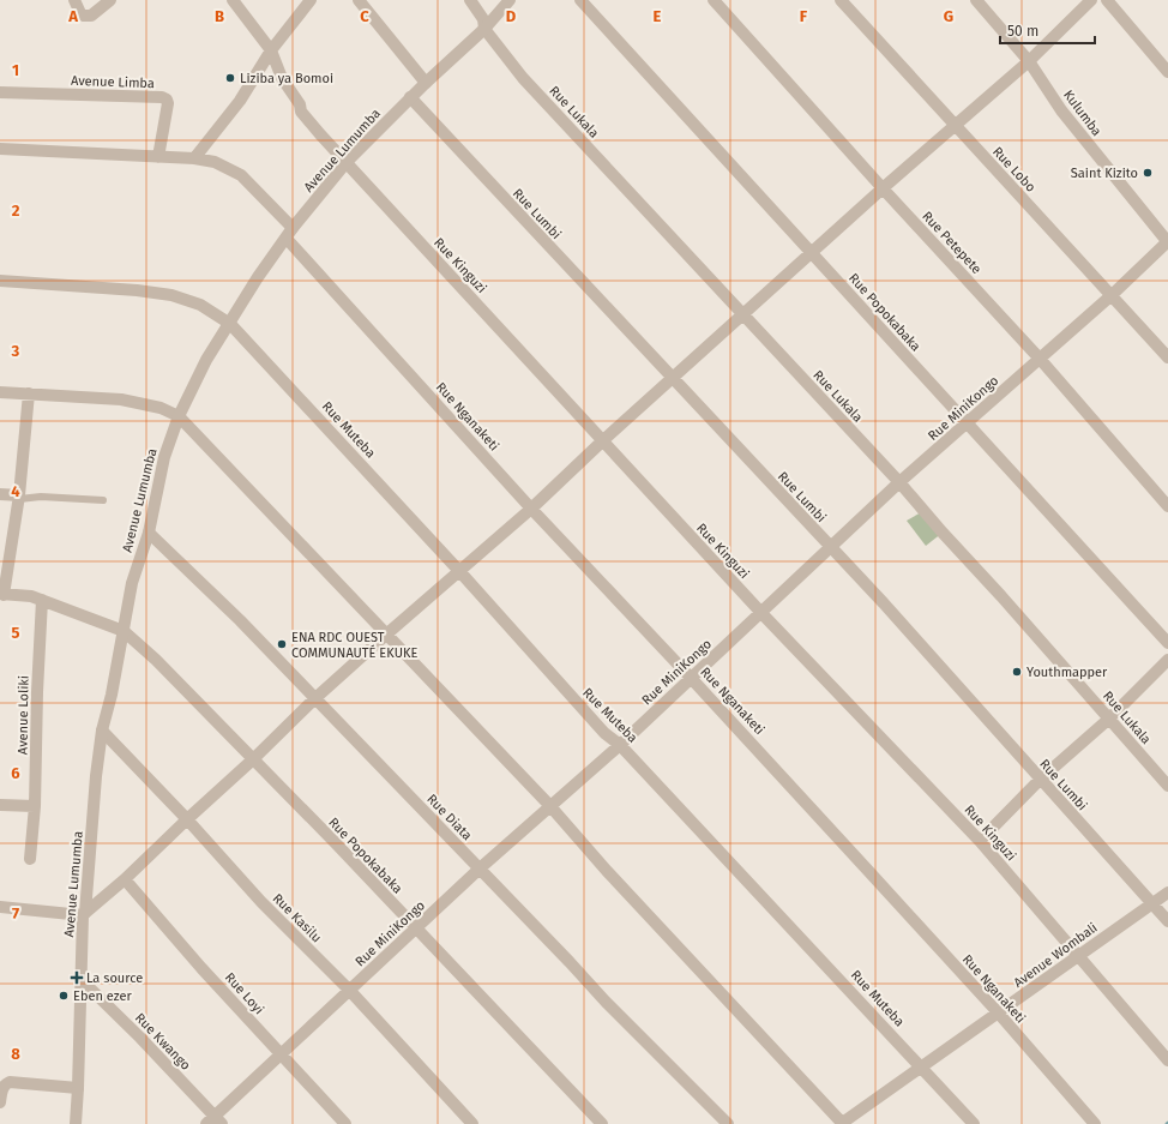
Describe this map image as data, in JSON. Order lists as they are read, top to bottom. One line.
{"streets":{"street":["Avenue Limba","Rue Lukala","Kulumba","Avenue Lumumba","Rue Lobo","Rue Lumbi","Rue Petepete","Rue Kinguzi","Rue Popokabaka","Rue MiniKongo","Rue Nganaketi","Rue Muteba","Avenue Loliki","Rue Diata","Rue Kasilu","Avenue Wombali","Rue Loyi","Rue Kwango"]},"crossings":[["Rue Lukala","Avenue Lumumba"],["Rue Lukala","Rue MiniKongo"],["Kulumba","Rue MiniKongo"],["Avenue Lumumba","Rue Lumbi"],["Avenue Lumumba","Rue Kinguzi"],["Avenue Lumumba","Rue Popokabaka"],["Avenue Lumumba","Rue Nganaketi"],["Avenue Lumumba","Rue Muteba"],["Avenue Lumumba","Rue Diata"],["Avenue Lumumba","Rue Kasilu"],["Avenue Lumumba","Rue Kwango"],["Rue Lobo","Rue MiniKongo"],["Rue Lumbi","Rue MiniKongo"],["Rue Lumbi","Avenue Wombali"],["Rue Petepete","Rue MiniKongo"],["Rue Kinguzi","Rue MiniKongo"],["Rue Kinguzi","Avenue Wombali"],["Rue Popokabaka","Rue MiniKongo"],["Rue MiniKongo","Rue Nganaketi"],["Rue MiniKongo","Rue Muteba"],["Rue MiniKongo","Rue Diata"],["Rue MiniKongo","Rue Kasilu"],["Rue MiniKongo","Rue Loyi"],["Rue MiniKongo","Rue Kwango"],["Rue Nganaketi","Avenue Wombali"],["Rue Muteba","Avenue Wombali"]],"places":{"other":["Liziba ya Bomoi","Saint Kizito","ENA RDC OUEST COMMUNAUTÉ EKUKE","Youthmapper","Eben ezer"],"health":["La source"]},"scale_bar":"50 m","grid":{"columns":["A","B","C","D","E","F","G"],"rows":["1","2","3","4","5","6","7","8"]}}
